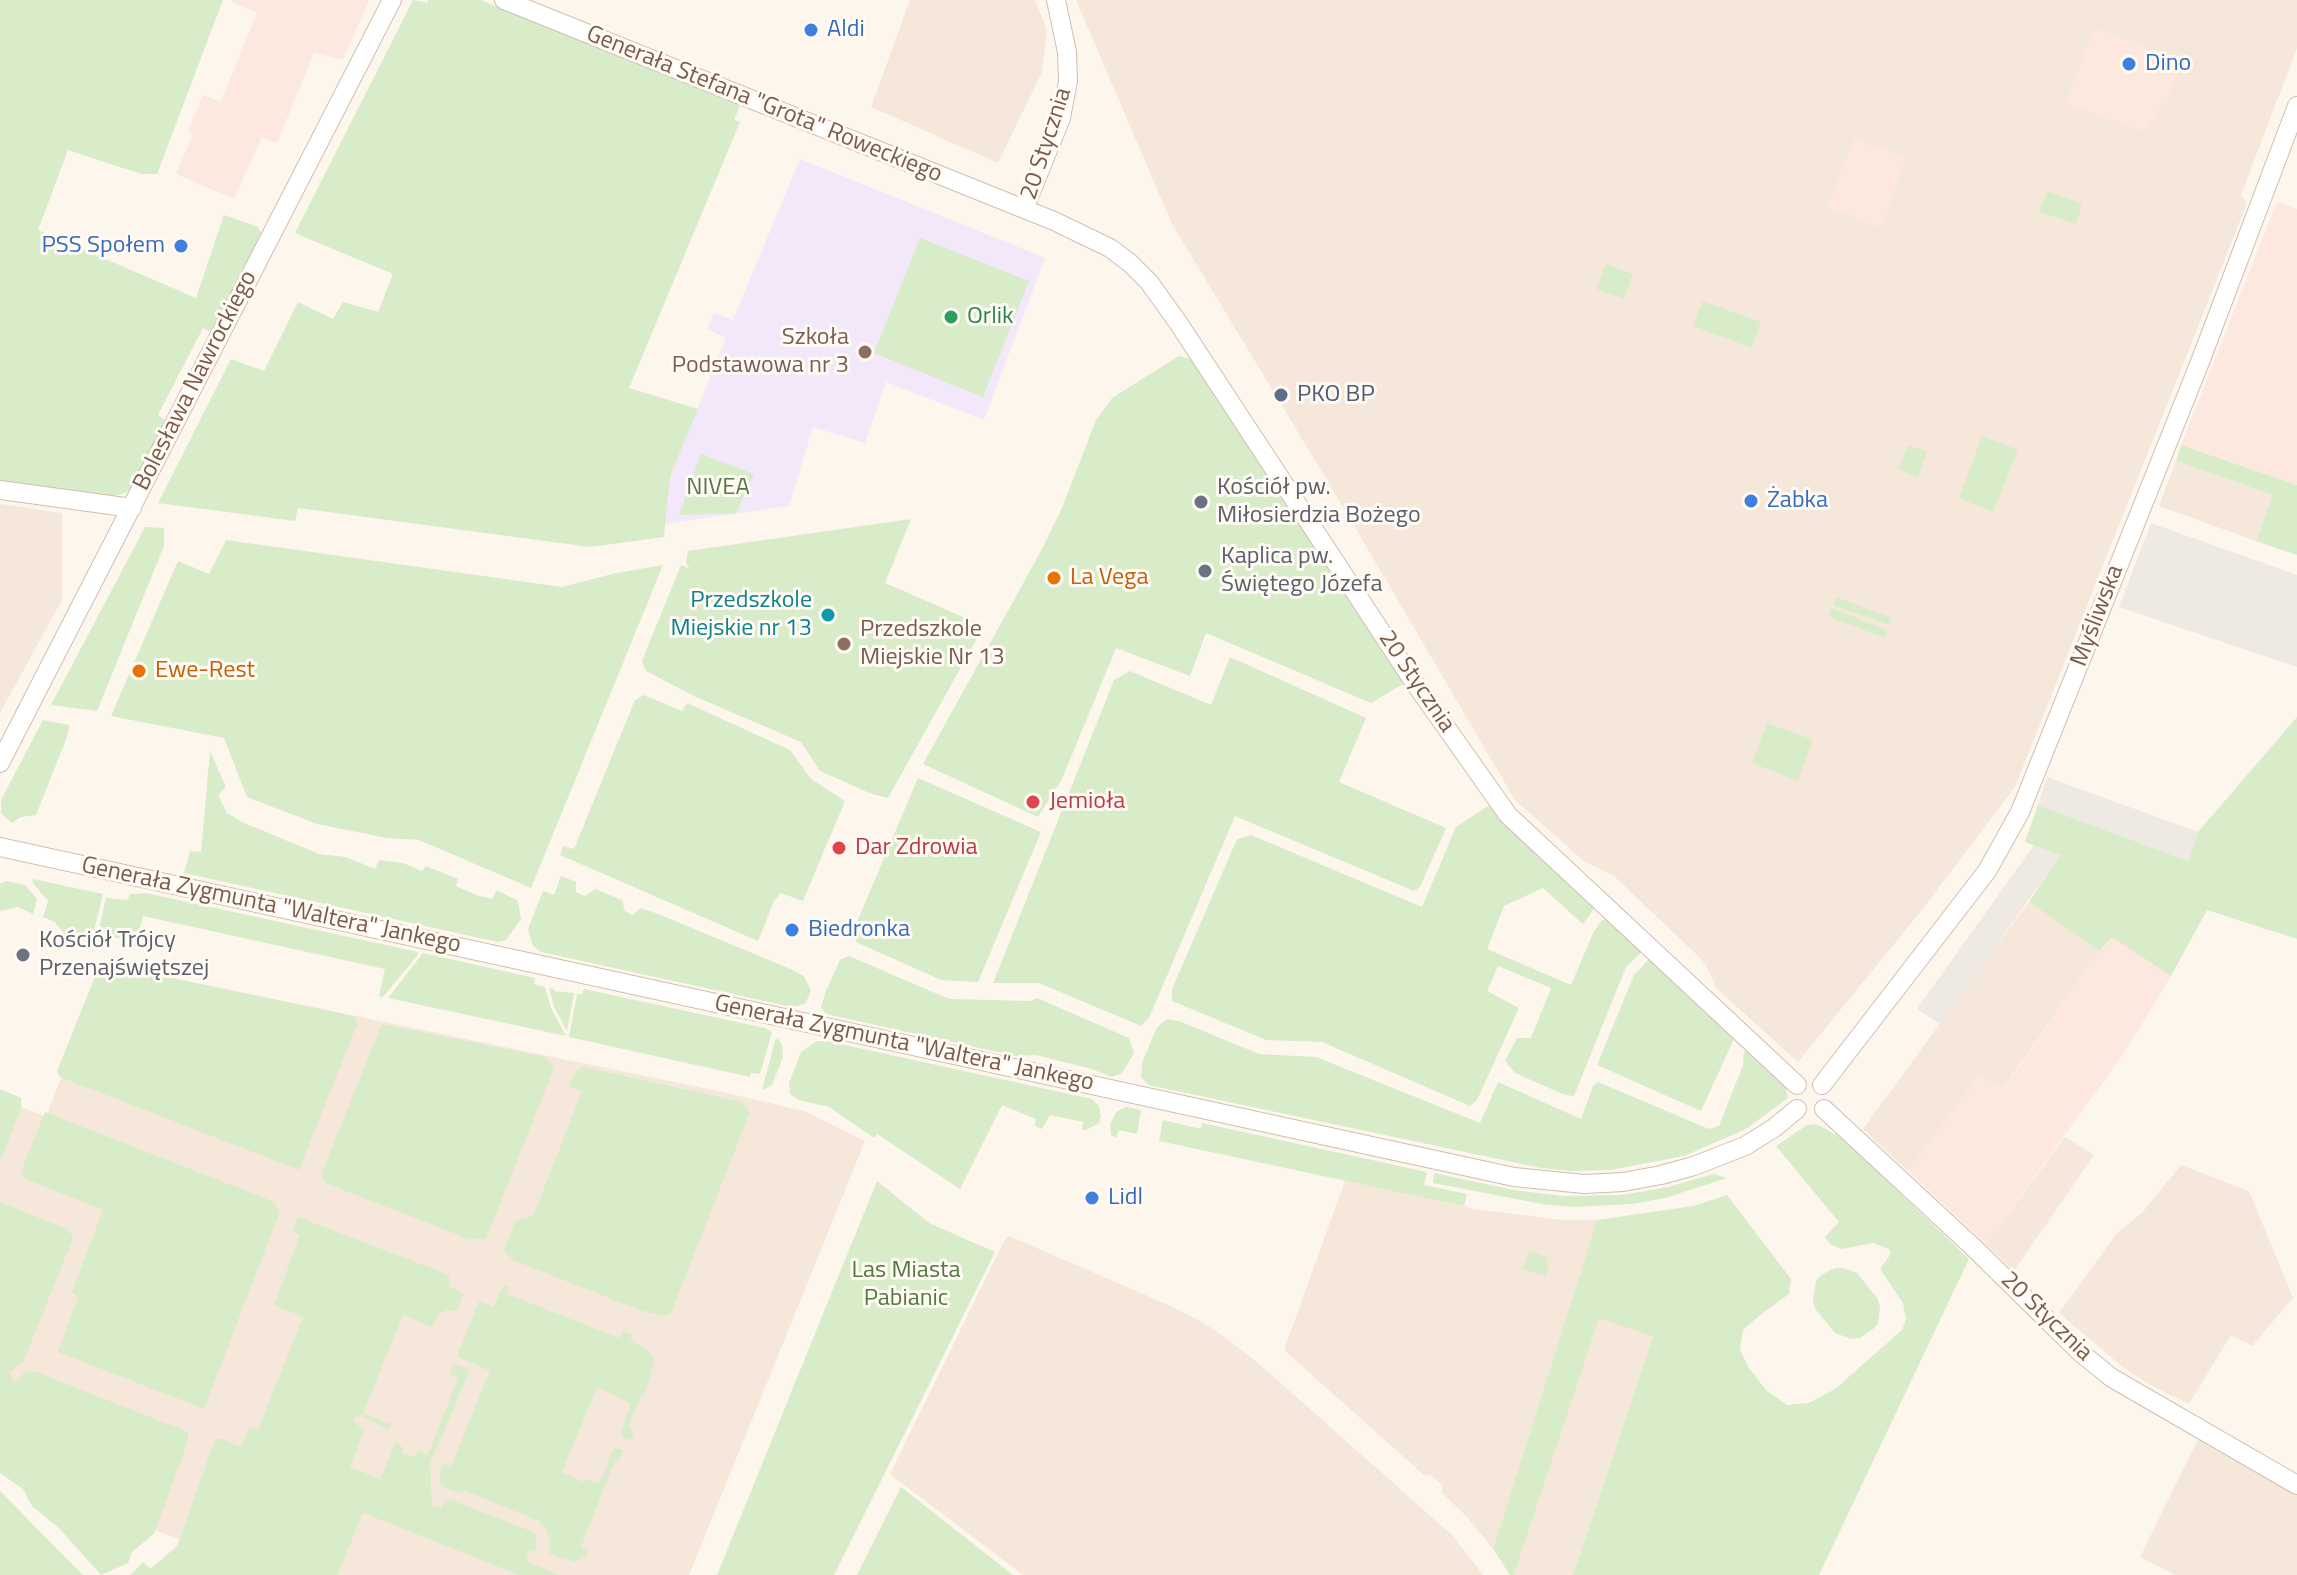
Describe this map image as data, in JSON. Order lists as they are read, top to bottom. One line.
{"streets":{"street":["Generała Stefana \"Grota\" Roweckiego","20 Stycznia","Bolesława Nawrockiego","Myśliwska","Generała Zygmunta \"Waltera\" Jankego"]},"crossings":[["Generała Stefana \"Grota\" Roweckiego","20 Stycznia"],["20 Stycznia","Myśliwska"],["20 Stycznia","Generała Zygmunta \"Waltera\" Jankego"],["Myśliwska","Generała Zygmunta \"Waltera\" Jankego"]],"parks":["NIVEA","Las Miasta Pabianic"],"places":["Aldi","Dino","PSS Społem","Orlik","Szkoła Podstawowa nr 3","PKO BP","Żabka","Kościół pw. Miłosierdzia Bożego","Kaplica pw. Świętego Józefa","La Vega","Przedszkole Miejskie nr 13","Przedszkole Miejskie Nr 13","Ewe-Rest","Jemioła","Dar Zdrowia","Biedronka","Kościół Trójcy Przenajświętszej","Lidl"]}
